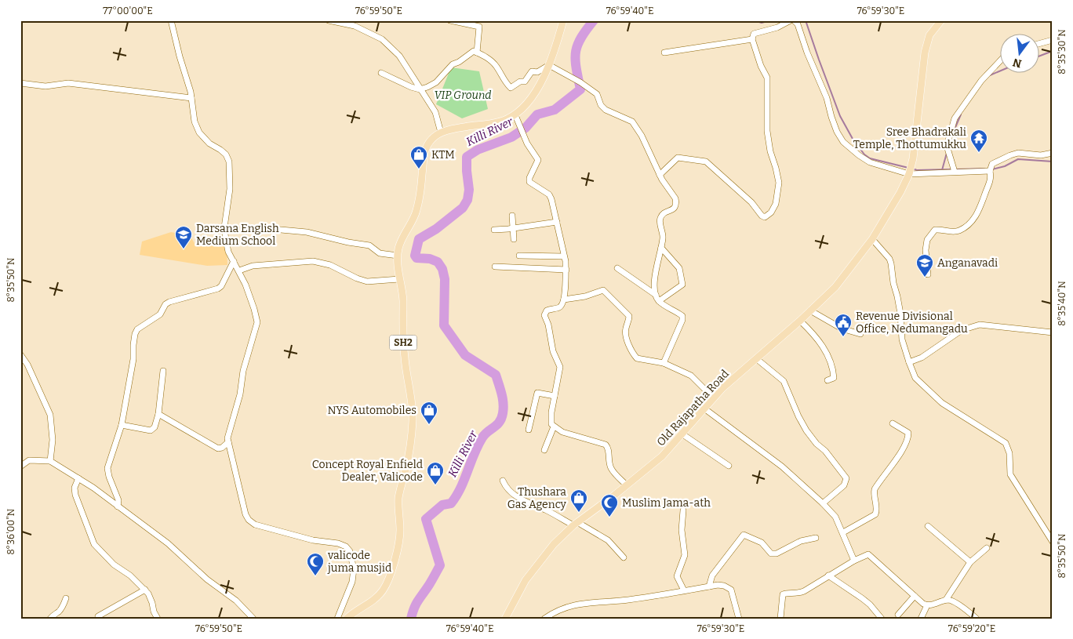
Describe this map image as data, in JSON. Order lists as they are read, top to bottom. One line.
{"streets":{"main road":["SH2","Old Rajapatha Road"]},"water":["Killi River"],"parks":["VIP Ground"],"places":{"temple":["Sree Bhadrakali Temple, Thottumukku"],"shop":["KTM","NYS Automobiles","Concept Royal Enfield Dealer, Valicode","Thushara Gas Agency"],"school or university":["Darsana English Medium School","Anganavadi"],"public building":["Revenue Divisional Office, Nedumangadu"],"mosque":["Muslim Jama-ath","valicode juma musjid"]},"north":"bottom","coordinates":["77°00'00\"E","76°59'50\"E","76°59'40\"E","76°59'30\"E","8°35'30\"N","8°35'50\"N","8°35'40\"N","8°36'00\"N","76°59'20\"E"]}
